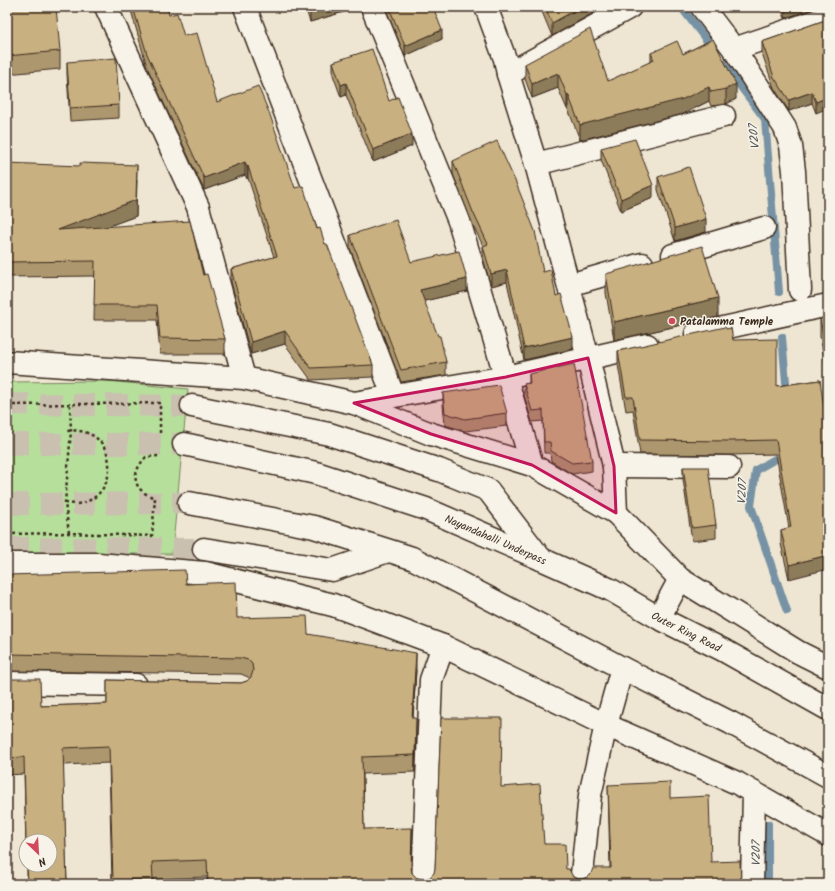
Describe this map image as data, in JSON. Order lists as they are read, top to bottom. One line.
{"streets":{"main road":["Nayandahalli Underpass","Outer Ring Road"]},"crossings":[["Nayandahalli Underpass","Outer Ring Road"]],"water":["V207"],"places":["Patalamma Temple"],"north":"bottom right"}
